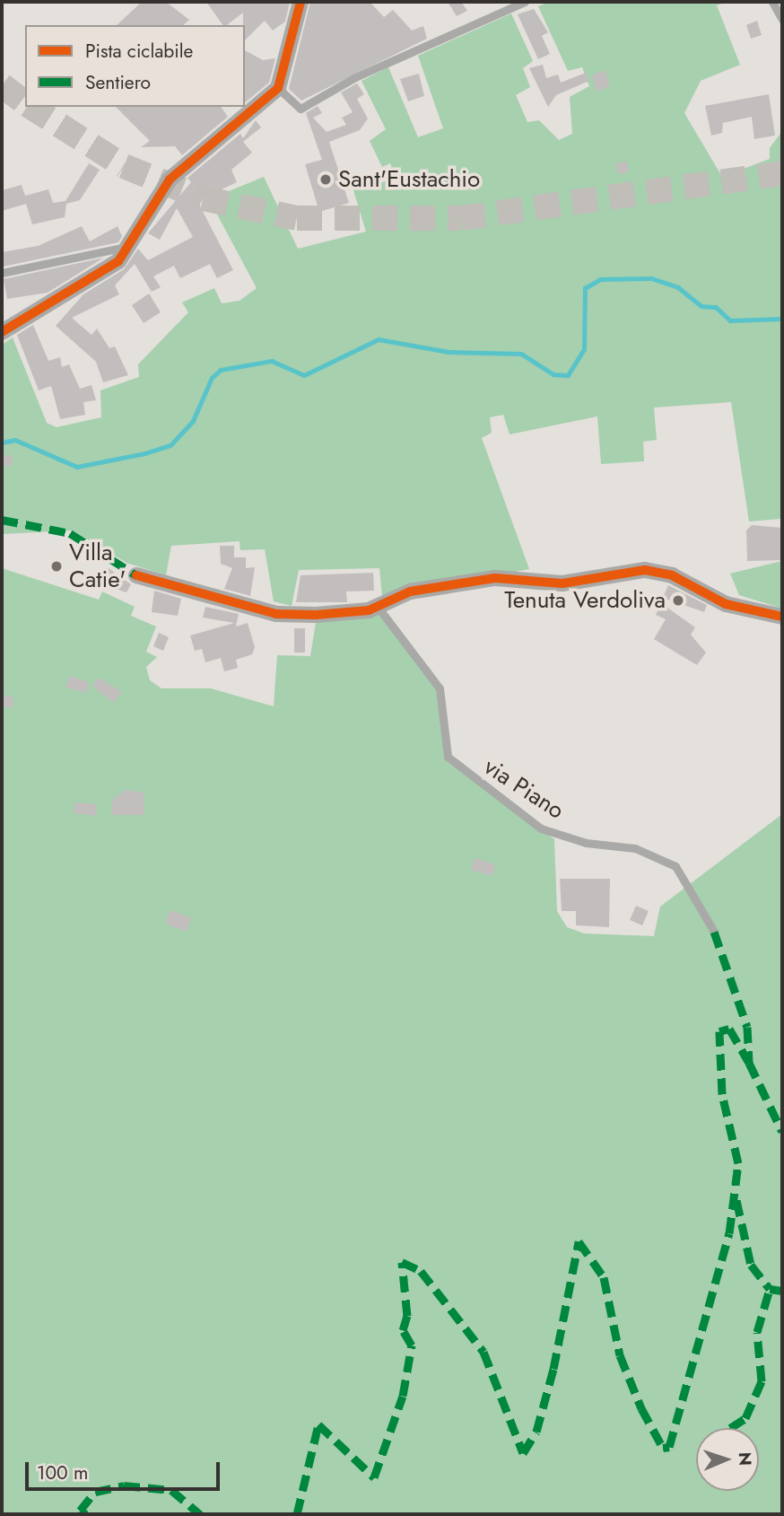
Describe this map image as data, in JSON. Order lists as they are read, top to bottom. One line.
{"streets":{"lane":["via Piano"]},"places":["Sant'Eustachio","Villa Catie'","Tenuta Verdoliva"],"legend":["Pista ciclabile","Sentiero"],"scale_bar":"100 m","north":"right"}
